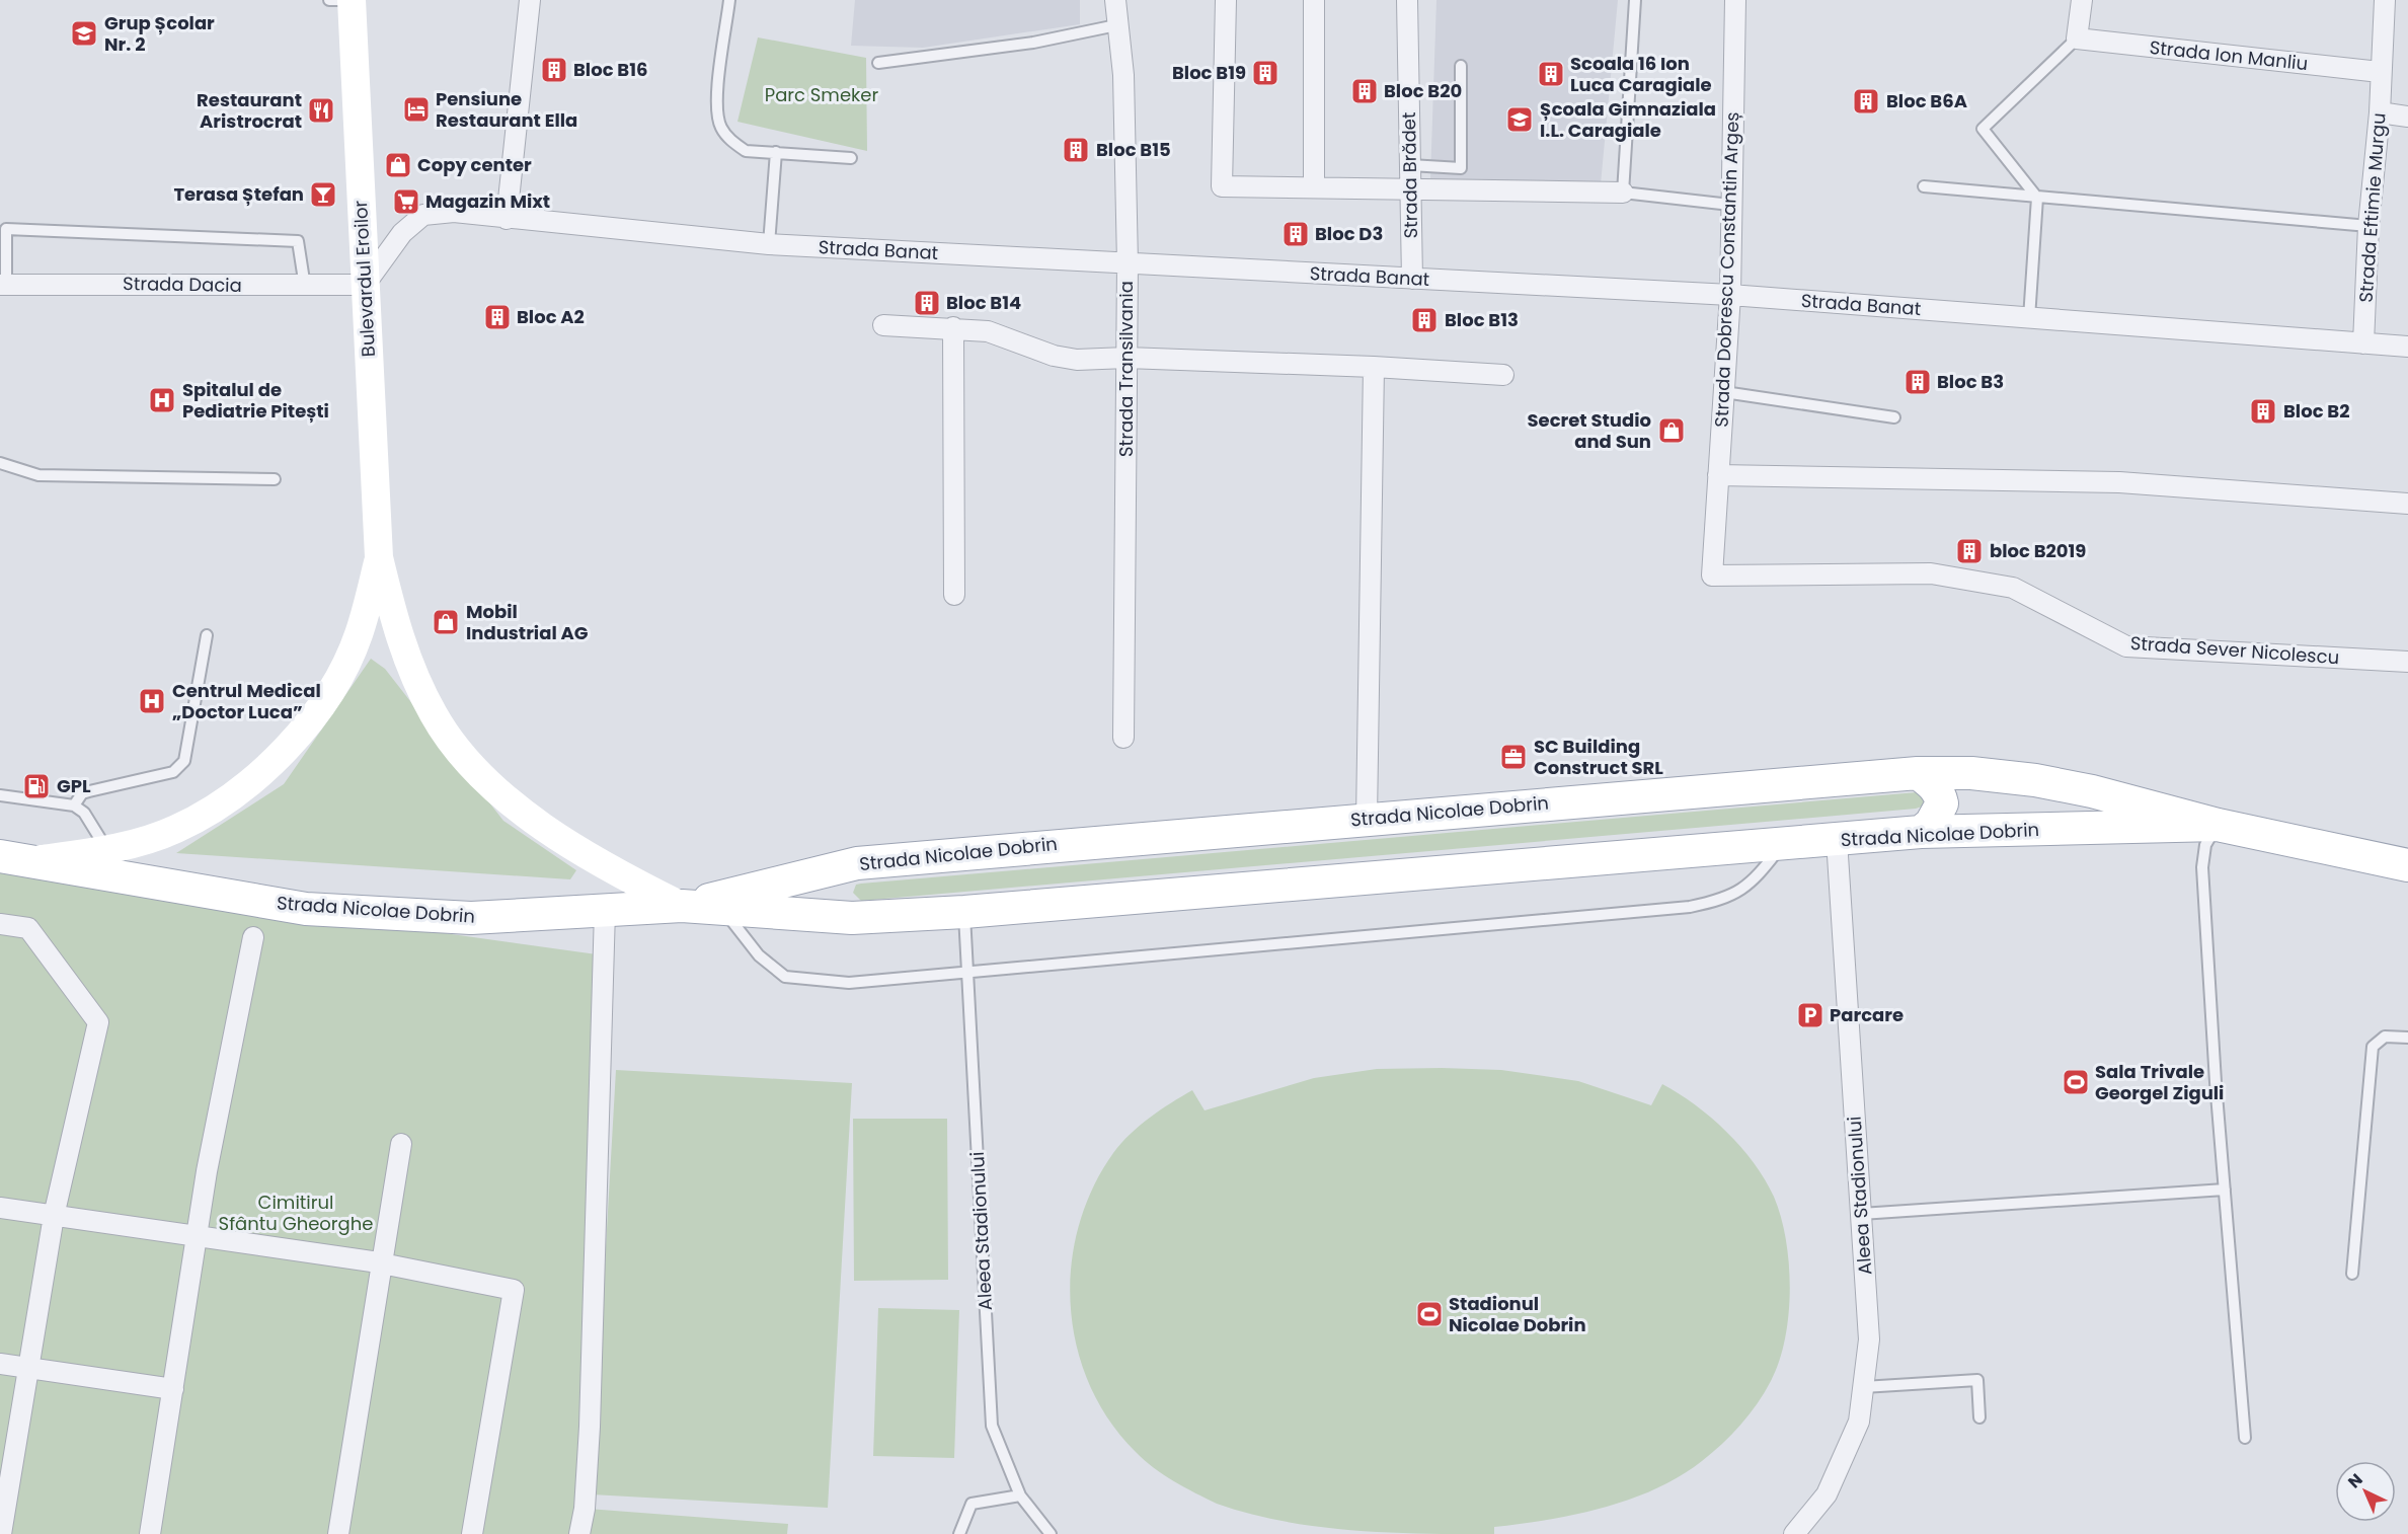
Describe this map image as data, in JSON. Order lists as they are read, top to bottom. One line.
{"streets":{"main road":["Strada Nicolae Dobrin"],"street":["Strada Ion Manliu","Strada Brădet","Strada Eftimie Murgu","Strada Banat","Strada Dobrescu Constantin Argeș","Bulevardul Eroilor","Strada Dacia","Strada Transilvania","Strada Sever Nicolescu","Aleea Stadionului"]},"crossings":[["Strada Ion Manliu","Strada Eftimie Murgu"],["Strada Brădet","Strada Banat"],["Strada Eftimie Murgu","Strada Banat"],["Strada Banat","Strada Dobrescu Constantin Argeș"],["Strada Banat","Bulevardul Eroilor"],["Strada Banat","Strada Dacia"],["Strada Banat","Strada Transilvania"],["Strada Dobrescu Constantin Argeș","Strada Sever Nicolescu"],["Bulevardul Eroilor","Strada Dacia"],["Bulevardul Eroilor","Strada Nicolae Dobrin"],["Strada Nicolae Dobrin","Aleea Stadionului"]],"parks":["Parc Smeker","Cimitirul Sfântu Gheorghe"],"places":{"school or university":["Grup Școlar Nr. 2","Școala Gimnaziala I.L. Caragiale"],"building":["Bloc B16","Bloc B19","Scoala 16 Ion Luca Caragiale","Bloc B20","Bloc B6A","Bloc B15","Bloc D3","Bloc B14","Bloc A2","Bloc B13","Bloc B3","Bloc B2","bloc B2019"],"hotel":["Pensiune Restaurant Ella"],"restaurant":["Restaurant Aristrocrat"],"shop":["Copy center","Secret Studio and Sun","Mobil Industrial AG"],"bar":["Terasa Ștefan"],"supermarket":["Magazin Mixt"],"hospital":["Spitalul de Pediatrie Pitești","Centrul Medical „Doctor Luca”"],"office":["SC Building Construct SRL"],"fuel station":["GPL"],"parking":["Parcare"],"sports":["Sala Trivale Georgel Ziguli","Stadionul Nicolae Dobrin"]},"north":"top left"}
